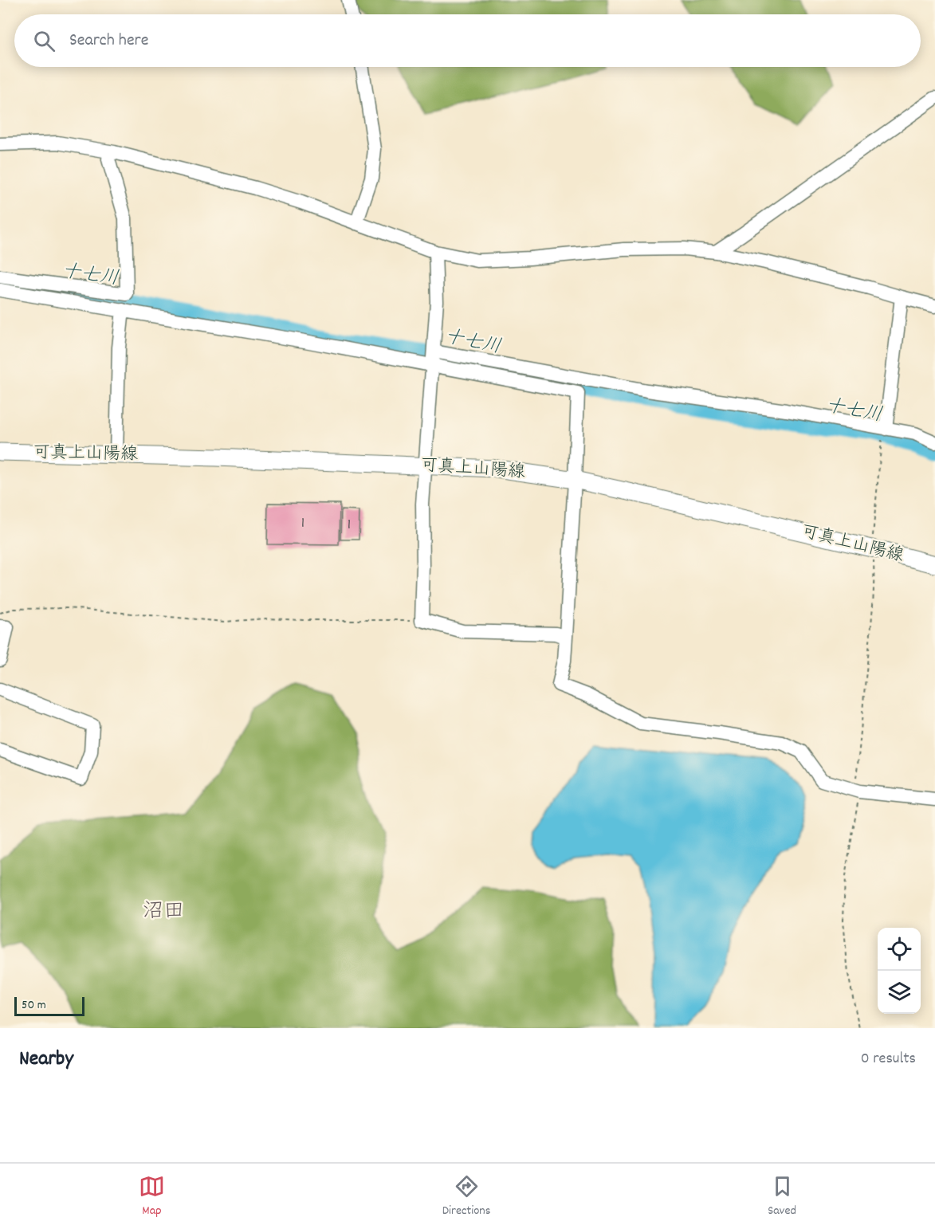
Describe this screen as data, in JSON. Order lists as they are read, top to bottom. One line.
{"streets":{"main road":["可真上山陽線"]},"districts":["沼田"],"water":["十七川"],"house_numbers":["1","1"],"scale_bar":"50 m","page":{"search":"Search here","scale":"50 m","heading":["Nearby","0 results"],"nav":["Map","Directions","Saved"]}}
